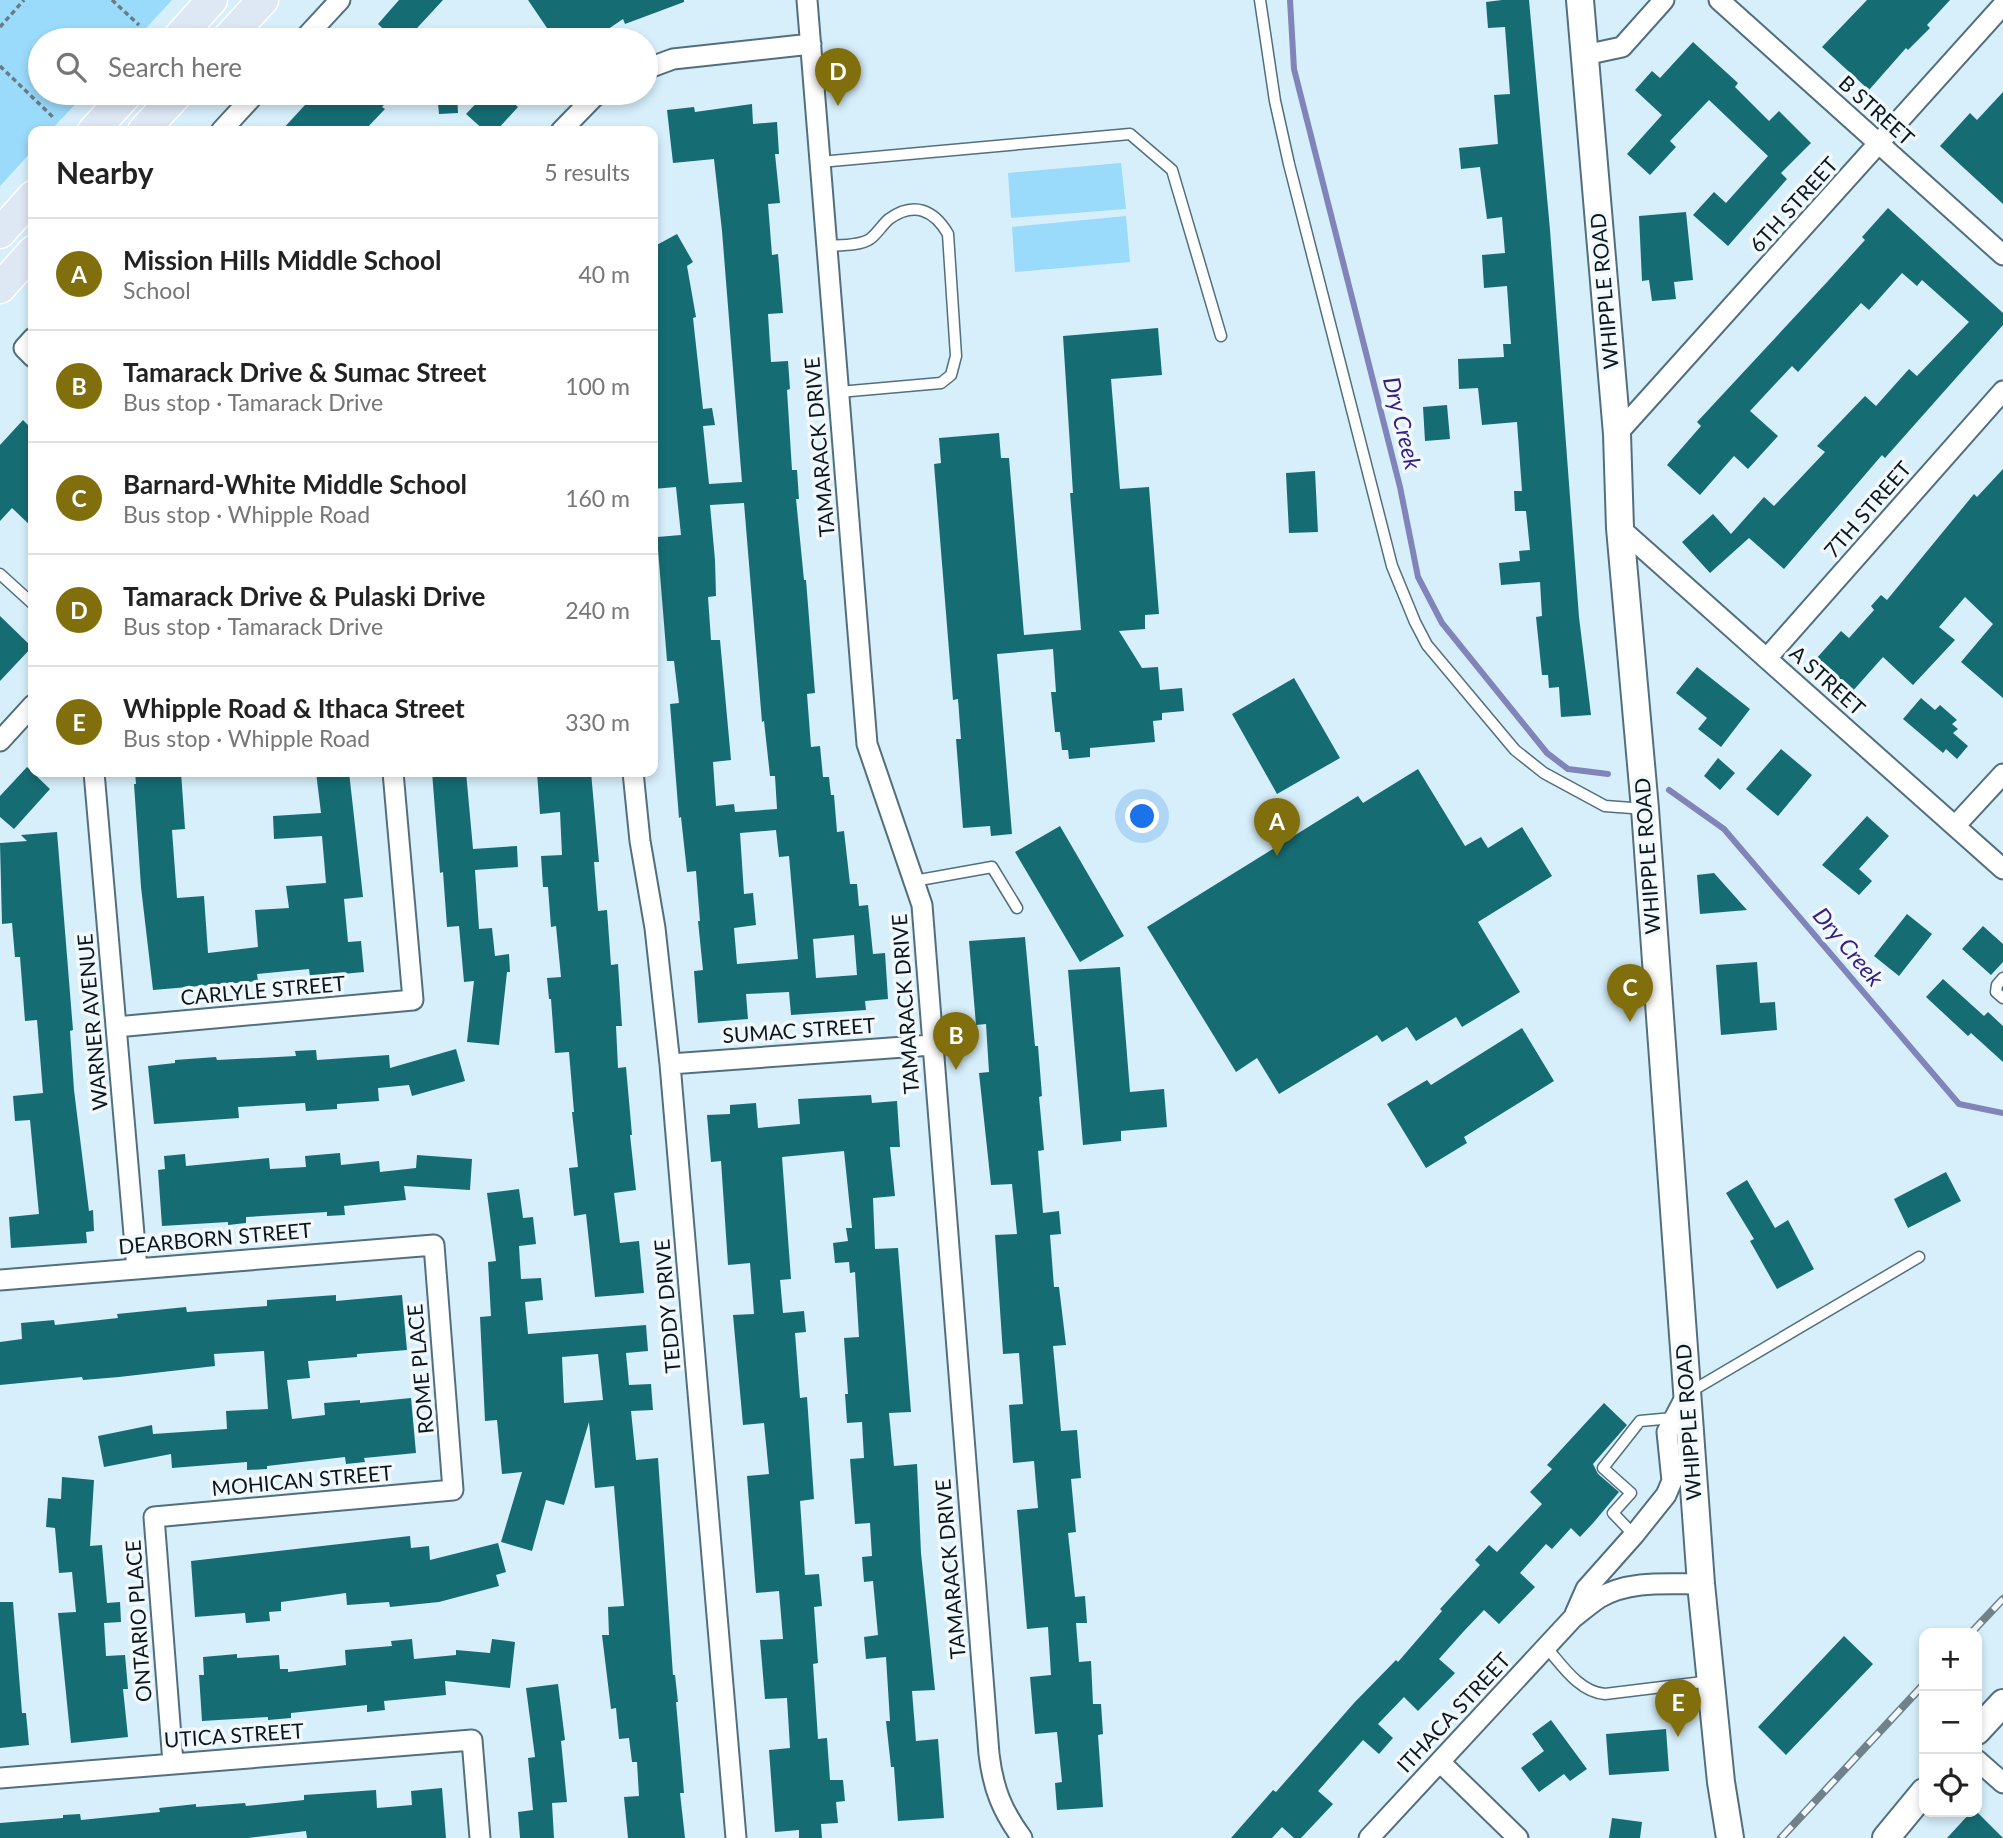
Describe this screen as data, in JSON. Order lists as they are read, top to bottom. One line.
{"streets":{"main road":["WHIPPLE ROAD"],"street":["B STREET","6TH STREET","TAMARACK DRIVE","7TH STREET","A STREET","CARLYLE STREET","WARNER AVENUE","SUMAC STREET","DEARBORN STREET","TEDDY DRIVE","ROME PLACE","MOHICAN STREET","ONTARIO PLACE","ITHACA STREET","UTICA STREET"]},"crossings":[["B STREET","6TH STREET"],["6TH STREET","WHIPPLE ROAD"],["WHIPPLE ROAD","A STREET"],["WHIPPLE ROAD","ITHACA STREET"],["TAMARACK DRIVE","SUMAC STREET"],["7TH STREET","A STREET"],["CARLYLE STREET","WARNER AVENUE"],["WARNER AVENUE","DEARBORN STREET"],["SUMAC STREET","TEDDY DRIVE"],["DEARBORN STREET","ROME PLACE"],["ROME PLACE","MOHICAN STREET"],["MOHICAN STREET","ONTARIO PLACE"],["ONTARIO PLACE","UTICA STREET"]],"water":["Dry Creek"],"page":{"search":"Search here","pins":["D","A","C","B","E"],"heading":["Nearby","5 results"],"list":[{"mark":"A","name":"Mission Hills Middle School","note":"School","value":"40 m"},{"mark":"B","name":"Tamarack Drive & Sumac Street","note":"Bus stop · Tamarack Drive","value":"100 m"},{"mark":"C","name":"Barnard-White Middle School","note":"Bus stop · Whipple Road","value":"160 m"},{"mark":"D","name":"Tamarack Drive & Pulaski Drive","note":"Bus stop · Tamarack Drive","value":"240 m"},{"mark":"E","name":"Whipple Road & Ithaca Street","note":"Bus stop · Whipple Road","value":"330 m"}],"map_buttons":["+","−"]}}
